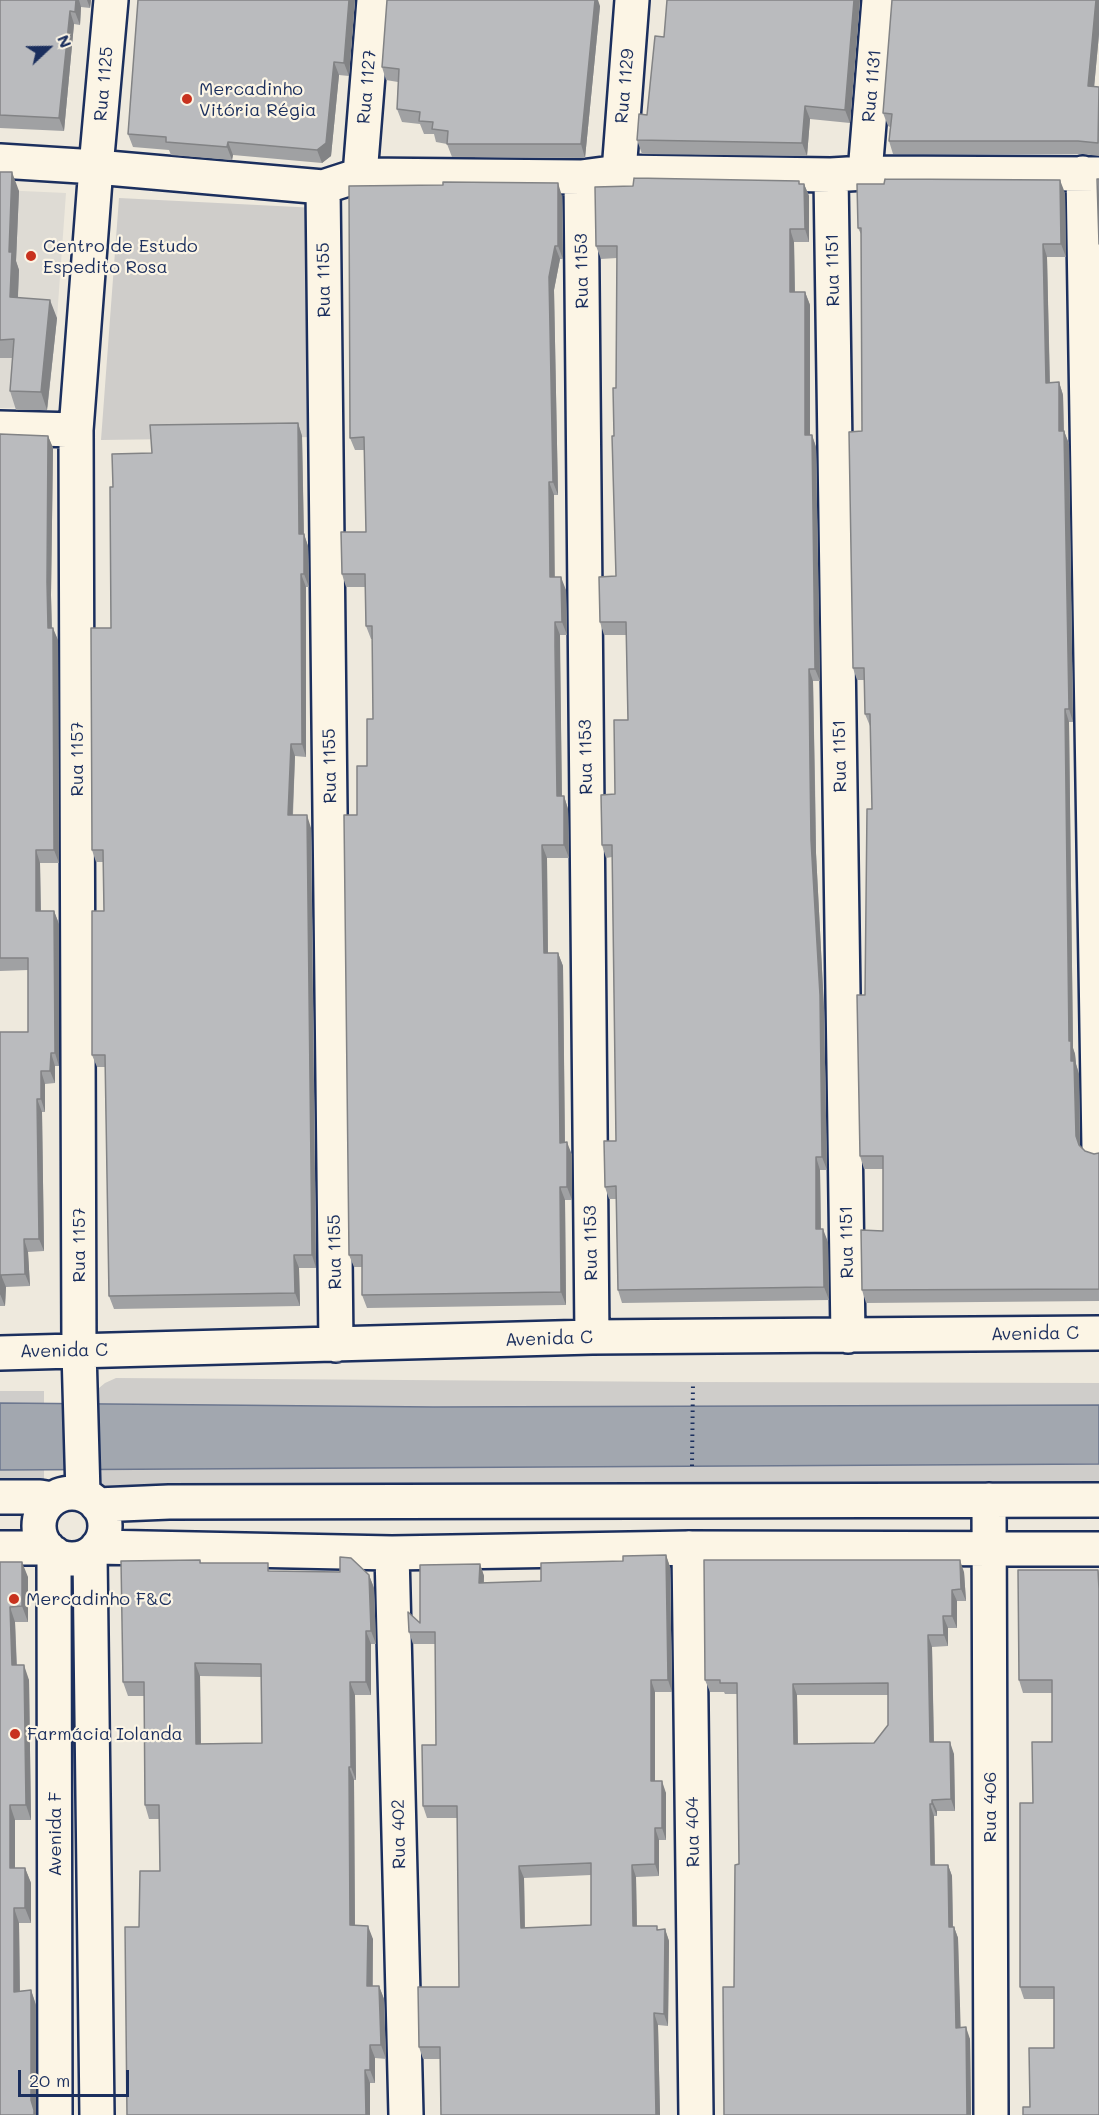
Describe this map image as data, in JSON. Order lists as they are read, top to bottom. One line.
{"streets":{"street":["Rua 1125","Rua 1129","Rua 1131","Rua 1127","Rua 1151","Rua 1153","Rua 1155","Rua 1157","Avenida C","Rua 406","Rua 404","Avenida F","Rua 402"]},"crossings":[["Rua 1125","Rua 1157"],["Rua 1151","Avenida C"],["Rua 1153","Avenida C"],["Rua 1155","Avenida C"],["Rua 1157","Avenida C"],["Rua 1157","Avenida F"]],"places":["Mercadinho Vitória Régia","Centro de Estudo Espedito Rosa","Mercadinho F&C","Farmácia Iolanda"],"scale_bar":"20 m","north":"right"}
